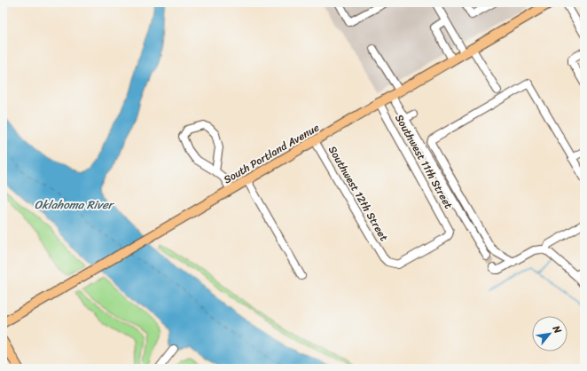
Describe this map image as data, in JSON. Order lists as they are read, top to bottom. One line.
{"streets":{"main road":["South Portland Avenue"],"street":["Southwest 11th Street","Southwest 12th Street"]},"crossings":[["South Portland Avenue","Southwest 11th Street"],["South Portland Avenue","Southwest 12th Street"],["Southwest 11th Street","Southwest 12th Street"]],"water":["Oklahoma River"],"north":"top right"}
